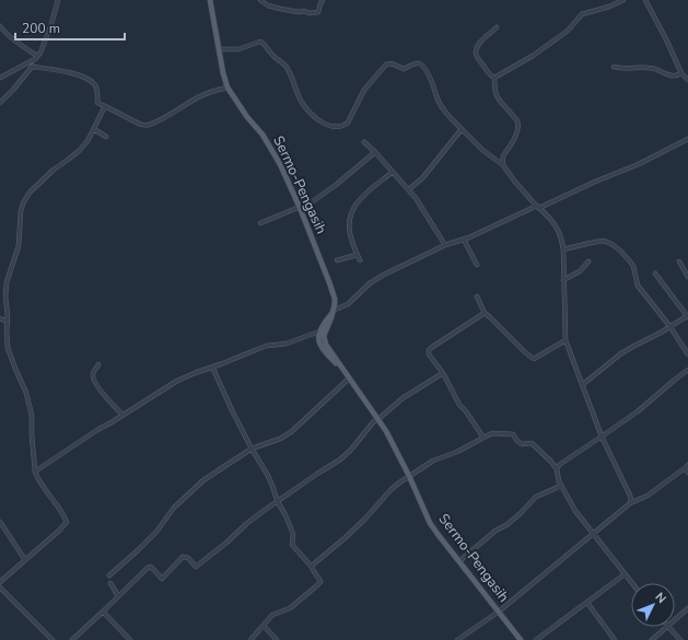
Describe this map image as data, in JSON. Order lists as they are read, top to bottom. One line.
{"streets":{"main road":["Sermo-Pengasih"]},"scale_bar":"200 m","north":"top right"}
